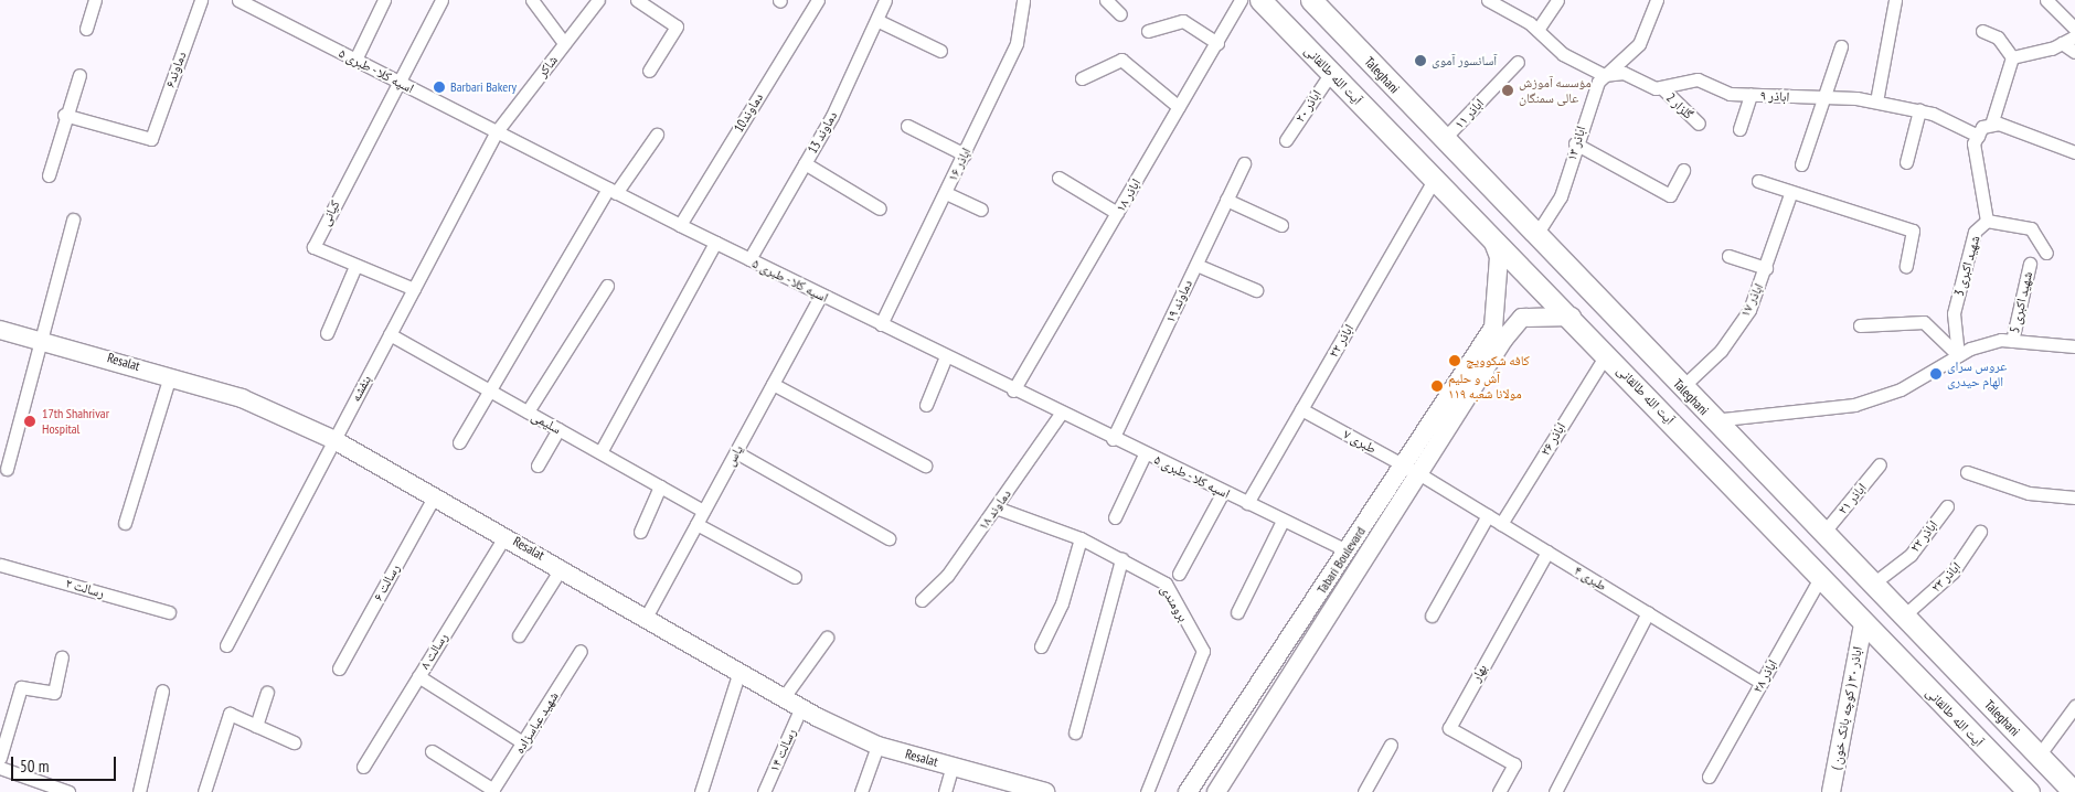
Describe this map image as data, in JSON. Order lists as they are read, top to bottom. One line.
{"streets":{"main road":["آیت الله طالقانی","Taleghani","Resalat","Tabari Boulevard","اباذر ۳۰ ( کوچه بانک خون )"],"street":["شاکر","دماوند۶","اسپه کلا - طبری ۵","اباذر ۹","اباذر ۲۰","گلزار 2","دماوند10","اباذر ۱۱","دماوند 13","اباذر ۱۳","اباذر ۱۶","اباذر ۱۸","کیانی","شهید اکبری 3","اباذر ۱۷","دماوند ۱۹","شهید اکبری 5","اباذر ۲۲","بنفشه","سلیمی","اباذر ۲۶","طبری ۷","یاس","اباذر ۲۱","دماوند ۱۸","اباذر ۲۳","طبری ۴","رسالت ۶","رسالت ۲","برومندی","رسالت ۸","بهار","اباذر ۲۸","شهید عباسزاده","رسالت ۱۴"]},"crossings":[["شاکر","اسپه کلا - طبری ۵"],["شاکر","بنفشه"],["اسپه کلا - طبری ۵","دماوند10"],["اسپه کلا - طبری ۵","دماوند 13"],["اسپه کلا - طبری ۵","اباذر ۱۶"],["اسپه کلا - طبری ۵","اباذر ۱۸"],["اسپه کلا - طبری ۵","کیانی"],["اسپه کلا - طبری ۵","دماوند ۱۹"],["اسپه کلا - طبری ۵","اباذر ۲۲"],["اسپه کلا - طبری ۵","بنفشه"],["اسپه کلا - طبری ۵","یاس"],["اسپه کلا - طبری ۵","دماوند ۱۸"],["اسپه کلا - طبری ۵","Tabari Boulevard"],["آیت الله طالقانی","اباذر ۲۰"],["آیت الله طالقانی","اباذر ۲۲"],["آیت الله طالقانی","اباذر ۲۶"],["آیت الله طالقانی","Tabari Boulevard"],["آیت الله طالقانی","اباذر ۲۸"],["آیت الله طالقانی","اباذر ۳۰ ( کوچه بانک خون )"],["Taleghani","اباذر ۱۱"],["Taleghani","اباذر ۱۳"],["Taleghani","اباذر ۱۷"],["Taleghani","اباذر ۲۲"],["Taleghani","اباذر ۲۱"],["Taleghani","اباذر ۲۳"],["اباذر ۹","گلزار 2"],["کیانی","بنفشه"],["اباذر ۲۲","طبری ۷"],["Resalat","بنفشه"],["Resalat","یاس"],["Resalat","رسالت ۶"],["Resalat","رسالت ۸"],["Resalat","رسالت ۱۴"],["بنفشه","سلیمی"],["سلیمی","یاس"],["اباذر ۲۶","طبری ۴"],["طبری ۷","Tabari Boulevard"],["طبری ۷","طبری ۴"],["دماوند ۱۸","برومندی"],["Tabari Boulevard","طبری ۴"],["طبری ۴","بهار"],["طبری ۴","اباذر ۲۸"]],"places":["آسانسور آموی","Barbari Bakery","مؤسسه آموزش عالی سمنگان","کافه شکوویچ","عروس سرای الهام حیدری","آش و حلیم مولانا شعبه ۱۱۹","17th Shahrivar Hospital"],"scale_bar":"50 m"}
